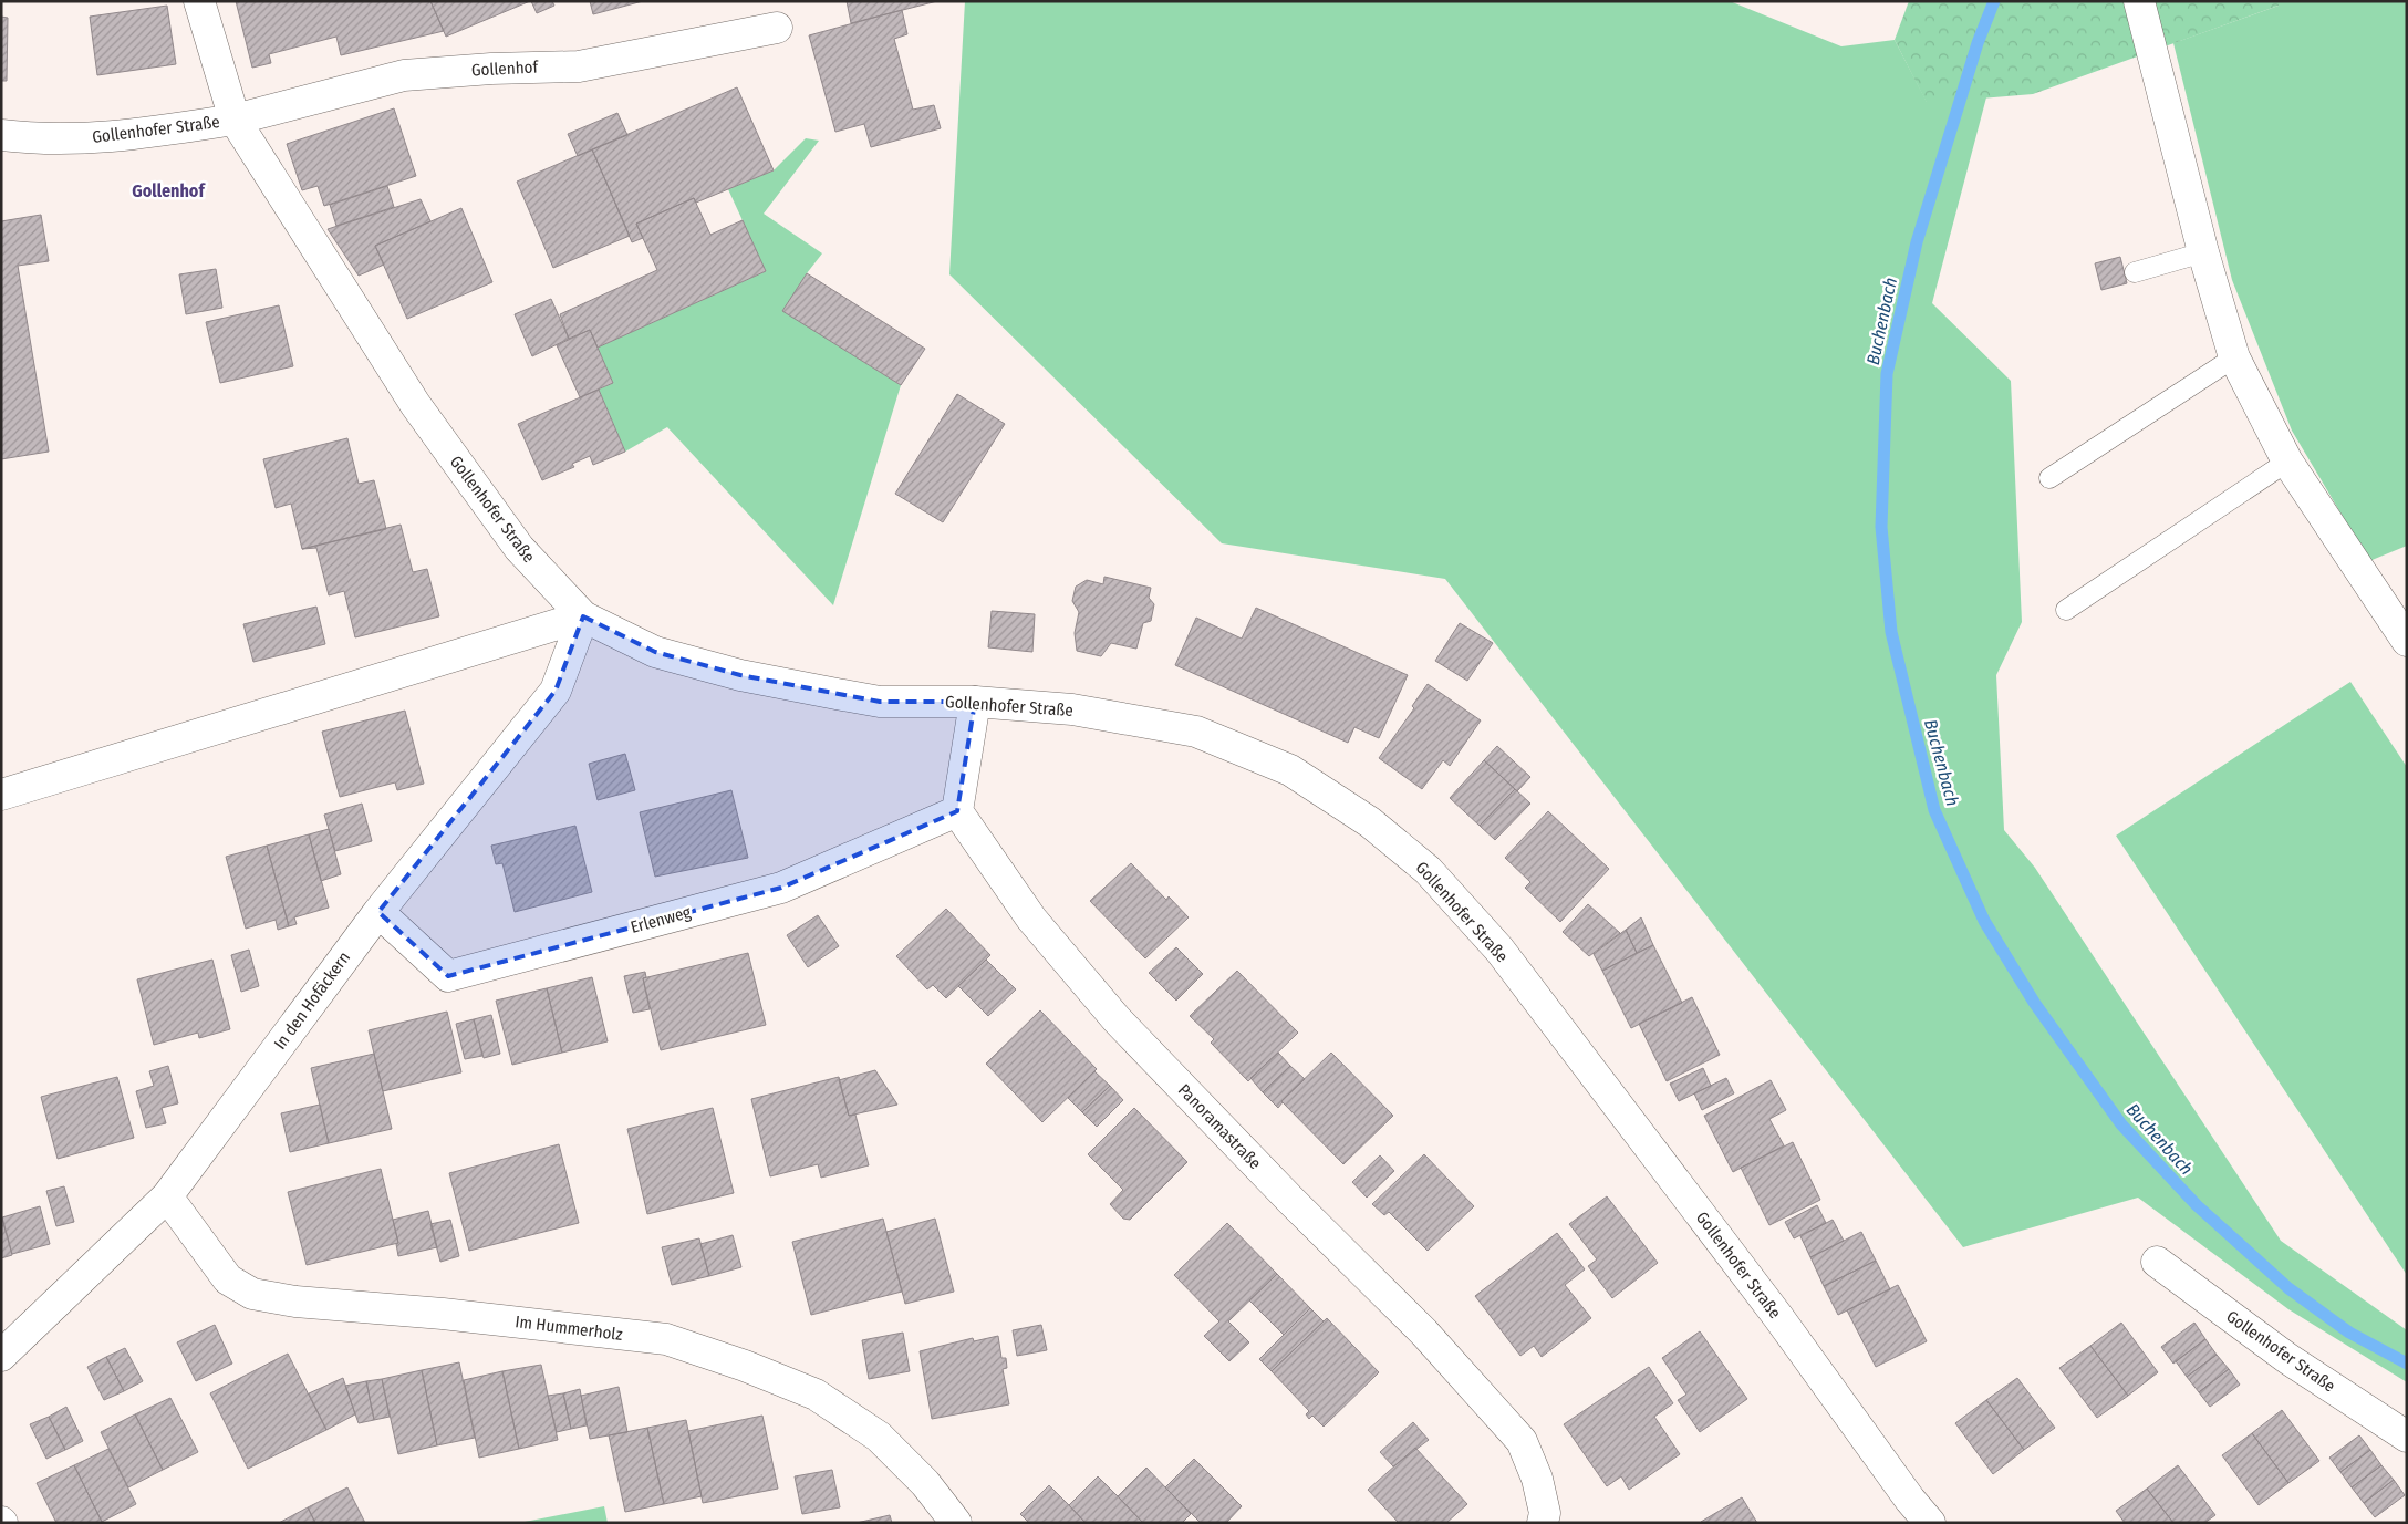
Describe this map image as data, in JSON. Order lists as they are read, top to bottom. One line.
{"streets":{"street":["Gollenhof","Gollenhofer Straße","Erlenweg","In den Hofäckern","Panoramastraße","Im Hummerholz"]},"crossings":[["Gollenhof","Gollenhofer Straße"],["Gollenhofer Straße","In den Hofäckern"],["Erlenweg","In den Hofäckern"],["Erlenweg","Panoramastraße"],["In den Hofäckern","Im Hummerholz"]],"districts":["Gollenhof"],"water":["Buchenbach"]}
